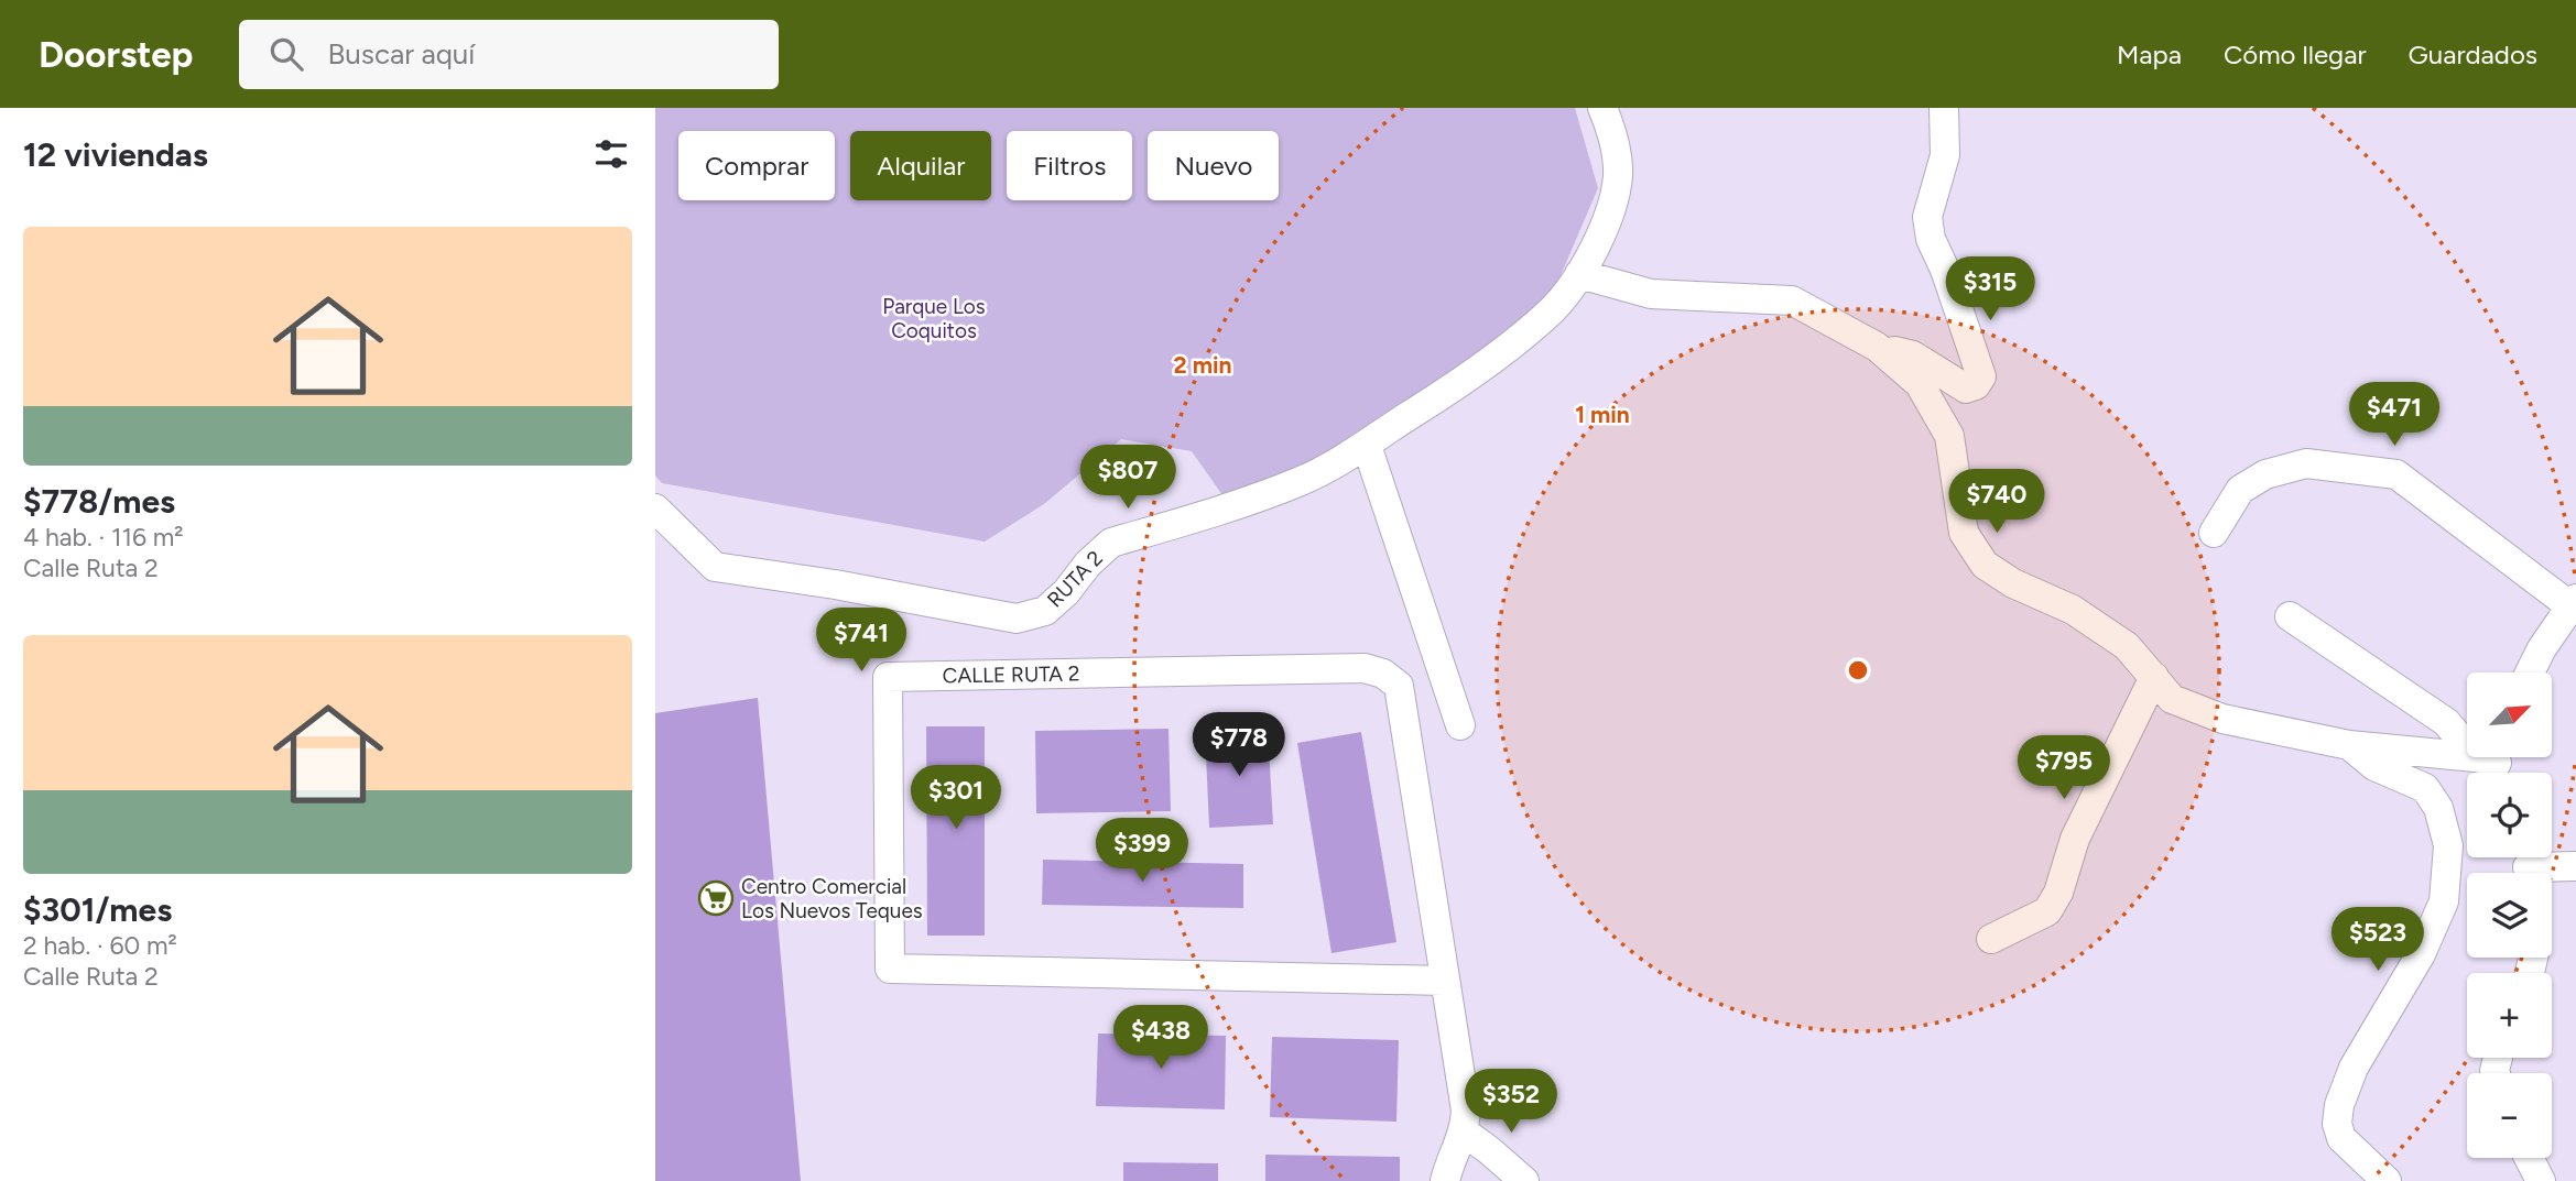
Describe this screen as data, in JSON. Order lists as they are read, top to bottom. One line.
{"streets":{"street":["RUTA 2","CALLE RUTA 2"]},"parks":["Parque Los Coquitos"],"places":{"supermarket":["Centro Comercial Los Nuevos Teques"]},"north":"top right","page":{"header":"Doorstep","search":"Buscar aquí","nav":["Mapa","Cómo llegar","Guardados"],"heading":"12 viviendas","chip":["Comprar","Alquilar","Filtros","Nuevo"],"list":[{"name":"$778/mes","note":"4 hab. · 116 m² · Calle Ruta 2"},{"name":"$301/mes","note":"2 hab. · 60 m² · Calle Ruta 2"}],"price":["$315","$471","$807","$740","$741","$778","$795","$301","$399","$523","$438","$352"],"map_buttons":["+","−"]},"rings":["2 min","1 min"]}
